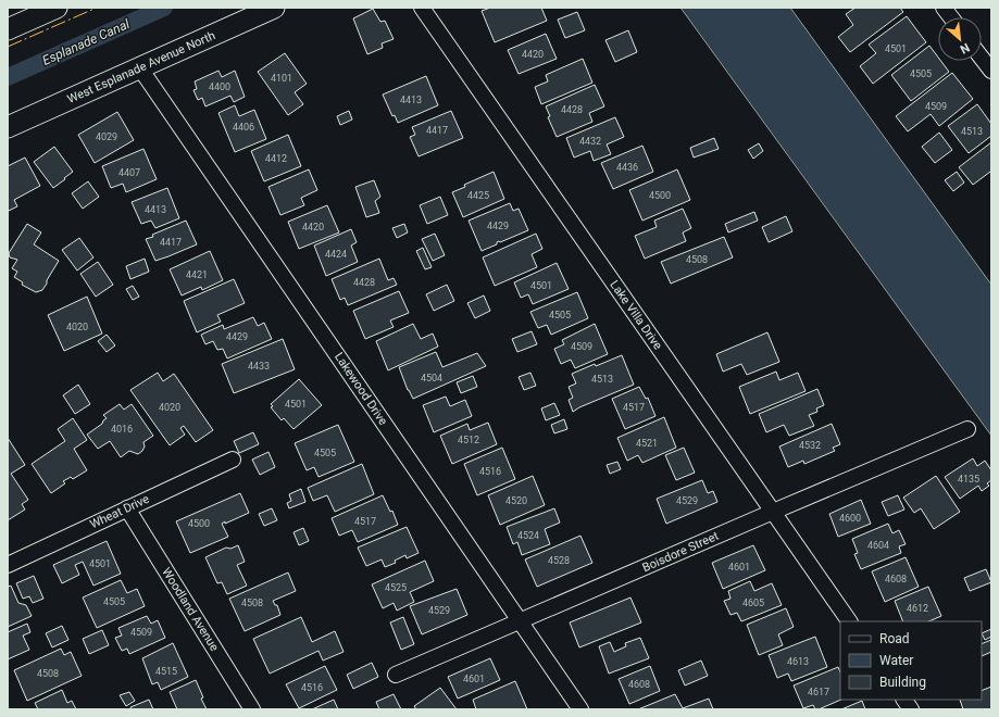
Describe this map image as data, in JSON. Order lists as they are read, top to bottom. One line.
{"streets":{"main road":["West Esplanade Avenue North"],"street":["Lake Villa Drive","Lakewood Drive","Wheat Drive","Boisdore Street","Woodland Avenue"]},"crossings":[["West Esplanade Avenue North","Lakewood Drive"],["Lake Villa Drive","Boisdore Street"],["Lakewood Drive","Boisdore Street"],["Wheat Drive","Woodland Avenue"]],"water":["Esplanade Canal"],"house_numbers":["4501","4420","4505","4101","4400","4413","4509","4428","4406","4417","4513","4029","4432","4412","4436","4407","4425","4500","4413","4429","4420","4417","4424","4508","4421","4428","4501","4505","4020","4429","4509","4433","4504","4513","4501","4020","4517","4016","4512","4521","4532","4505","4516","4135","4520","4529","4600","4517","4500","4524","4604","4528","4501","4601","4608","4525","4505","4508","4605","4612","4529","4509","4613","4515","4508","4601","4608","4516","4617"],"legend":["Road","Water","Building"],"north":"bottom right"}
